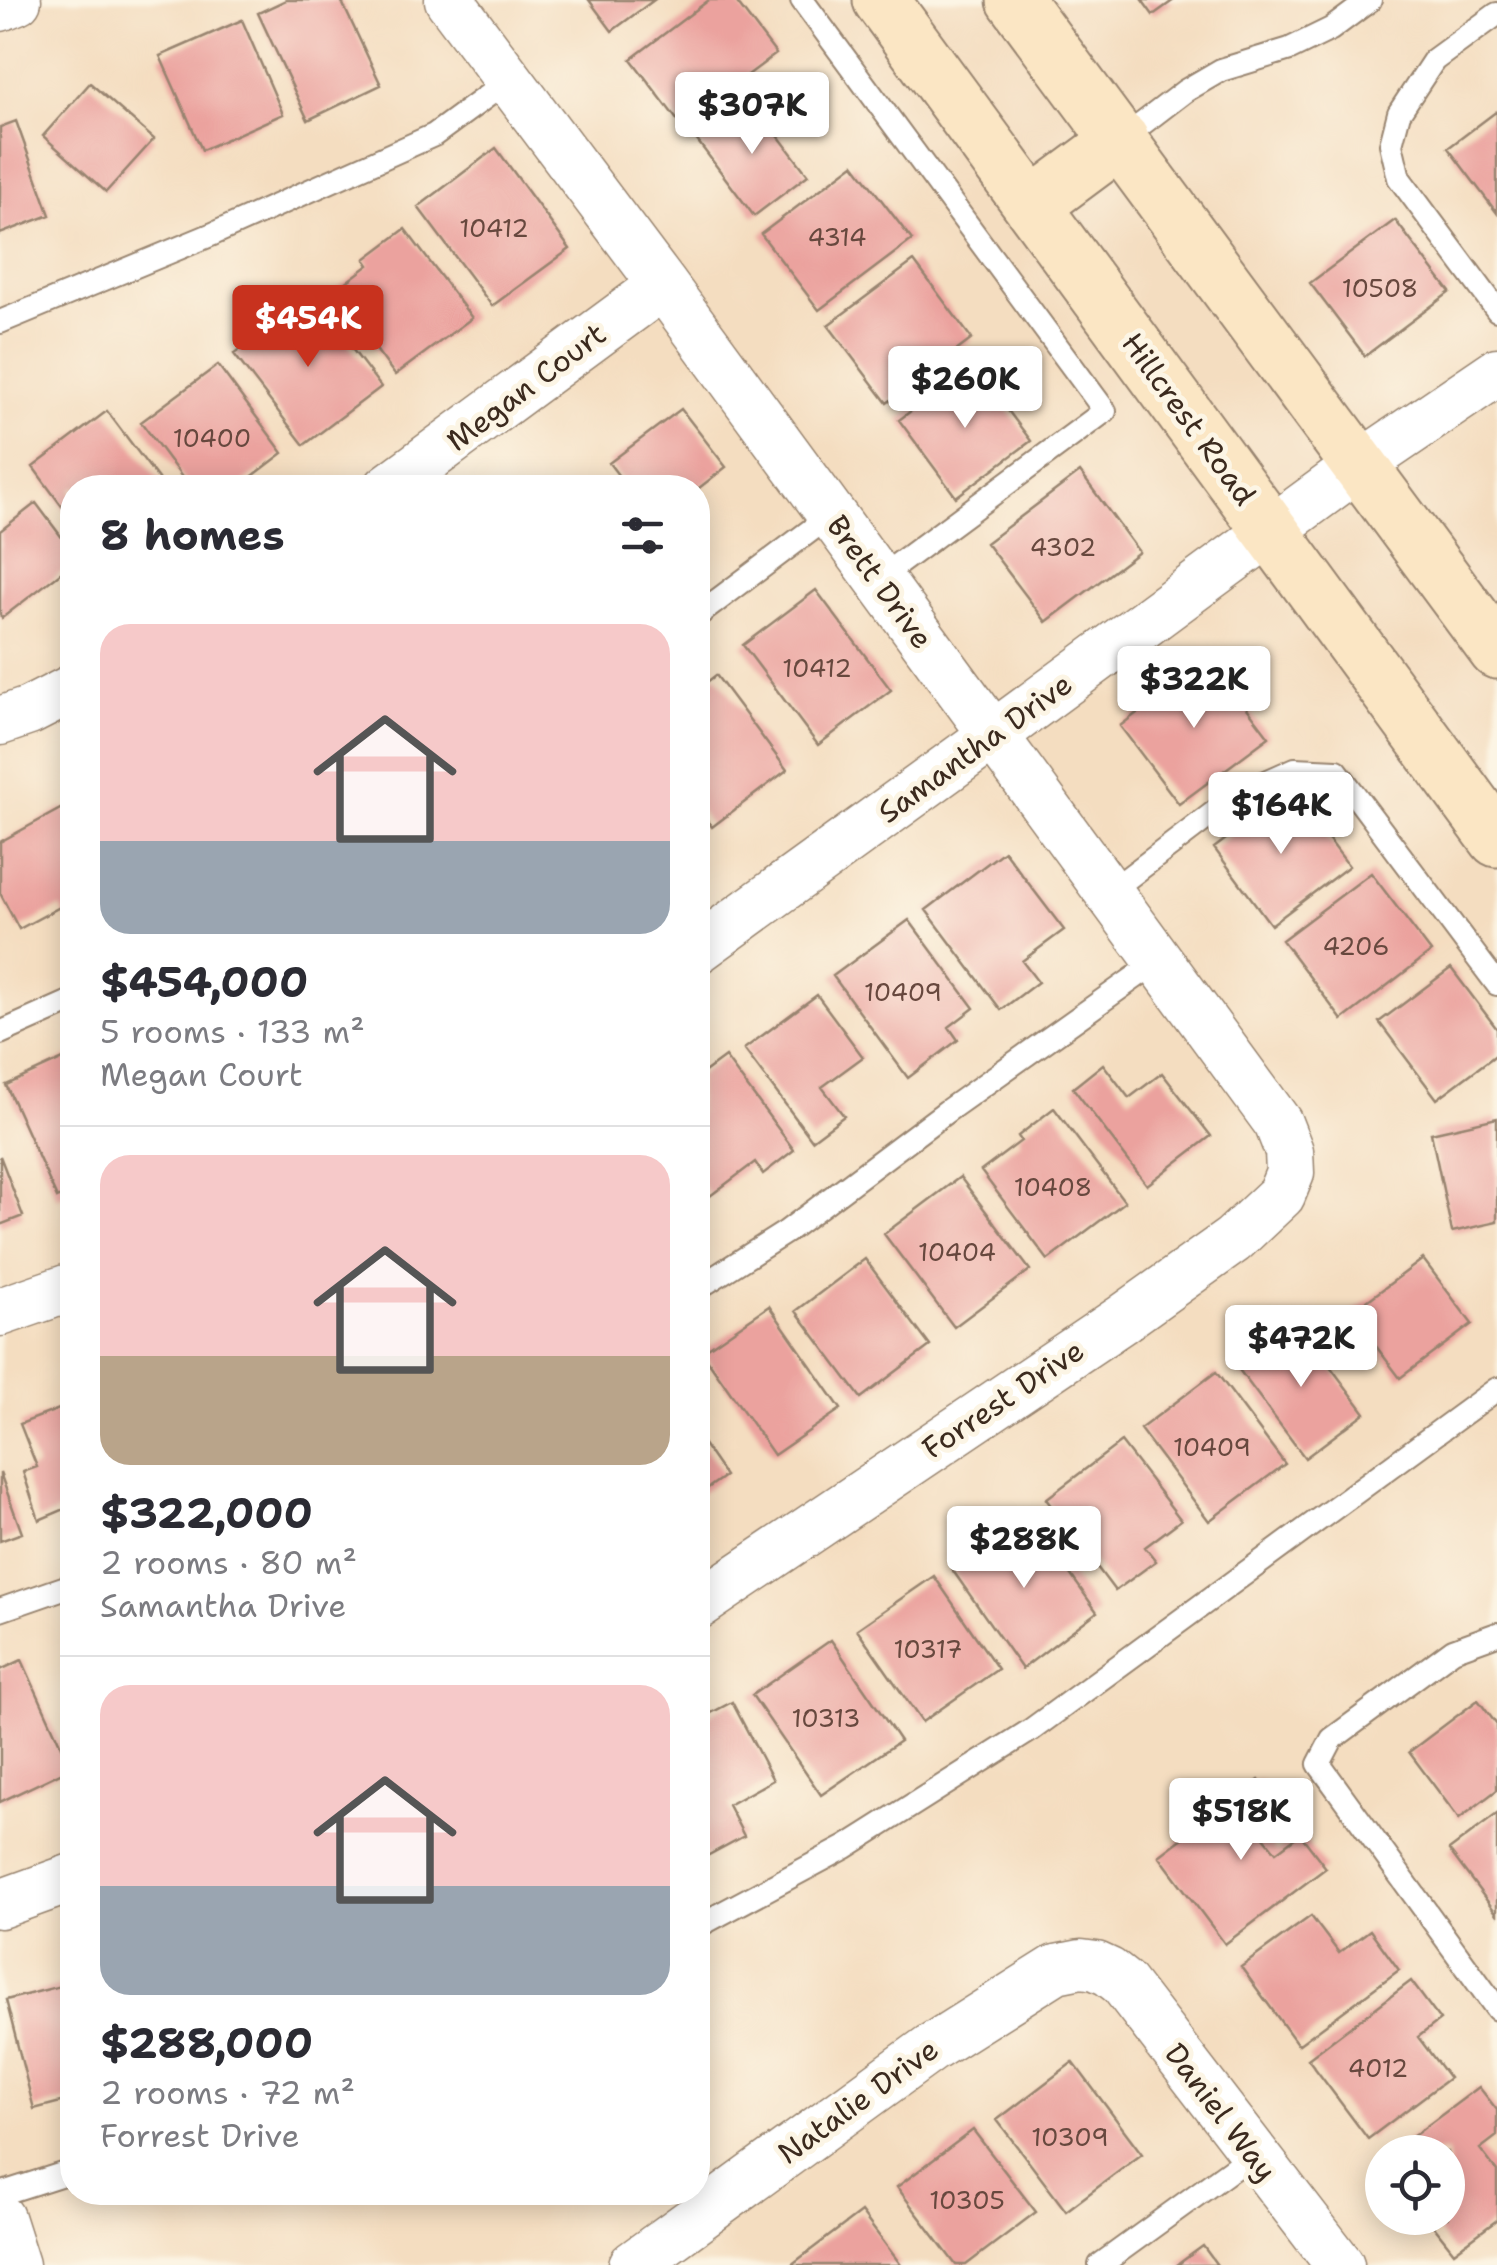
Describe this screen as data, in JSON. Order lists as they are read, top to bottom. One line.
{"streets":{"main road":["Hillcrest Road"],"street":["Megan Court","Brett Drive","Samantha Drive","Forrest Drive","Natalie Drive","Daniel Way"]},"crossings":[["Megan Court","Brett Drive"],["Hillcrest Road","Samantha Drive"],["Brett Drive","Samantha Drive"],["Brett Drive","Forrest Drive"],["Natalie Drive","Daniel Way"]],"house_numbers":["10412","4314","10508","10400","4302","10412","4206","10409","10408","10404","10409","10317","10313","4012","10309","10305"],"page":{"price":["$307K","$454K","$260K","$322K","$164K","$472K","$288K","$518K"],"heading":"8 homes","list":[{"name":"$454,000","note":"5 rooms · 133 m² · Megan Court"},{"name":"$322,000","note":"2 rooms · 80 m² · Samantha Drive"},{"name":"$288,000","note":"2 rooms · 72 m² · Forrest Drive"}]}}
